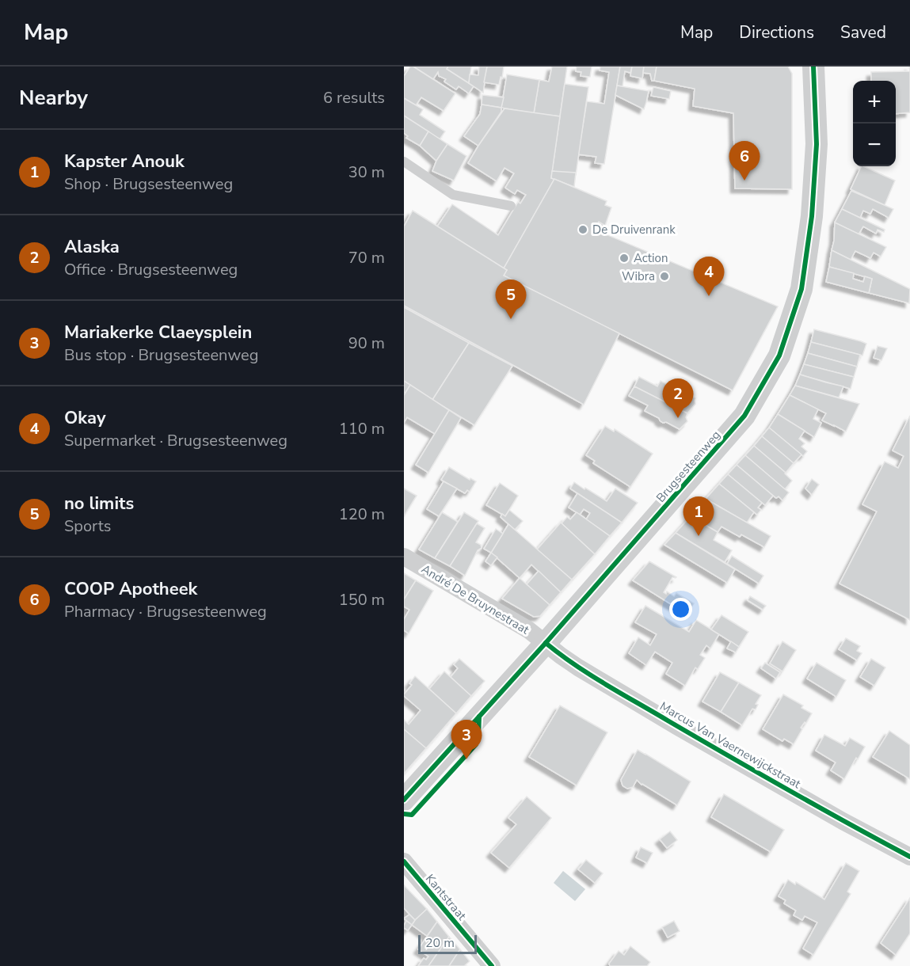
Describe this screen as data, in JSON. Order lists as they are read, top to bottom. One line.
{"streets":{"street":["Brugsesteenweg","André De Bruynestraat","Marcus Van Vaernewijckstraat","Kantstraat"]},"crossings":[["Brugsesteenweg","André De Bruynestraat"],["Brugsesteenweg","Marcus Van Vaernewijckstraat"],["André De Bruynestraat","Marcus Van Vaernewijckstraat"]],"places":["De Druivenrank","Action","Wibra"],"scale_bar":"20 m","page":{"header":"Map","nav":["Map","Directions","Saved"],"heading":["Nearby","6 results"],"map_buttons":["+","−"],"list":[{"mark":"1","name":"Kapster Anouk","note":"Shop · Brugsesteenweg","value":"30 m"},{"mark":"2","name":"Alaska","note":"Office · Brugsesteenweg","value":"70 m"},{"mark":"3","name":"Mariakerke Claeysplein","note":"Bus stop · Brugsesteenweg","value":"90 m"},{"mark":"4","name":"Okay","note":"Supermarket · Brugsesteenweg","value":"110 m"},{"mark":"5","name":"no limits","note":"Sports","value":"120 m"},{"mark":"6","name":"COOP Apotheek","note":"Pharmacy · Brugsesteenweg","value":"150 m"}],"pins":["6","4","5","2","1","3"],"scale":"20 m"}}
